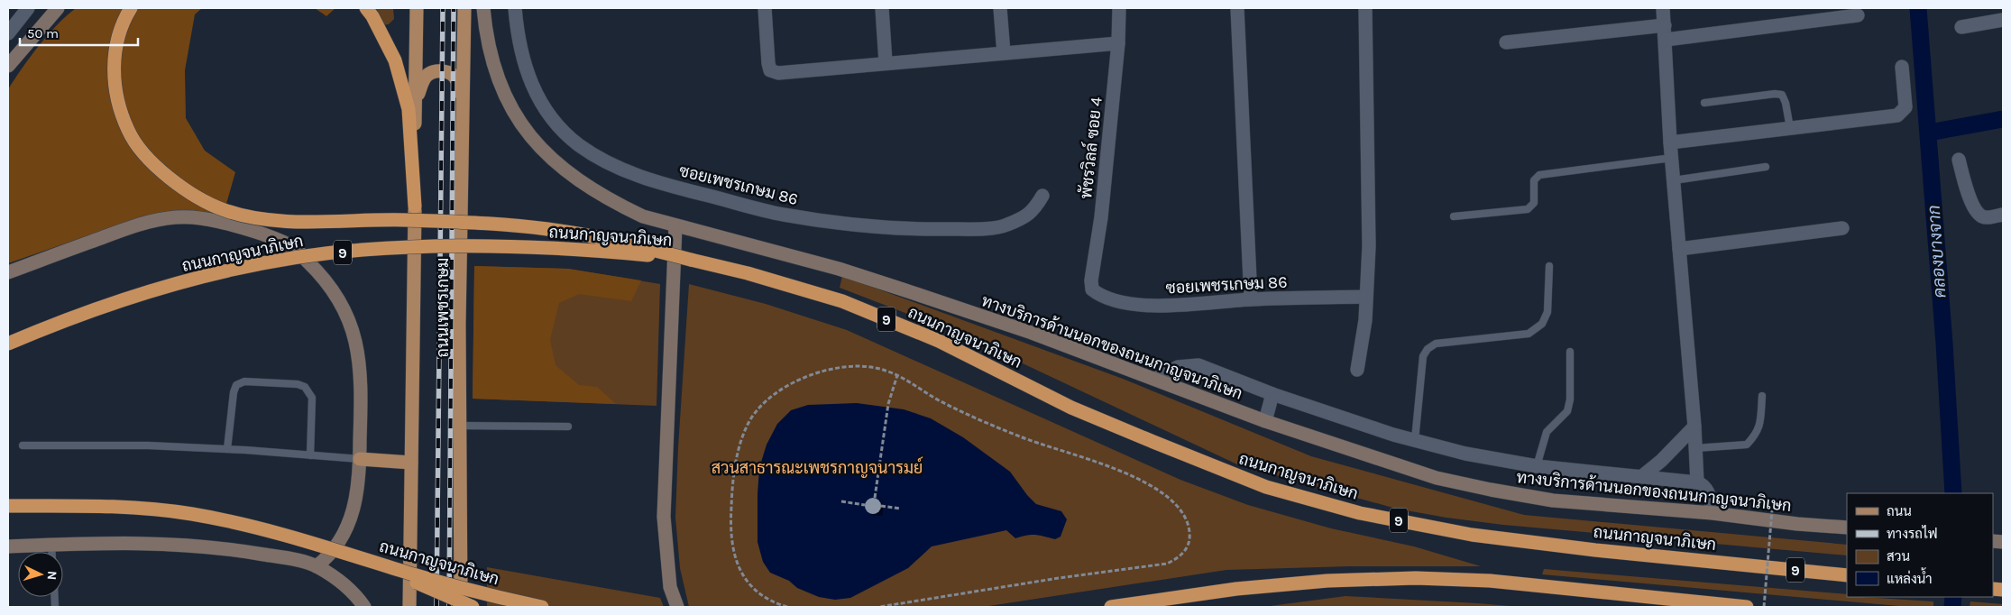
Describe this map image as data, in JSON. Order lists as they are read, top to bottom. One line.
{"streets":{"highway":["ถนนกาญจนาภิเษก","9"],"main road":["ถนนเพชรเกษม","ทางบริการด้านนอกของถนนกาญจนาภิเษก"],"street":["พัชรวิลล์ ซอย 4","ซอยเพชรเกษม 86"]},"crossings":[["พัชรวิลล์ ซอย 4","ซอยเพชรเกษม 86"]],"water":["คลองบางจาก"],"parks":["สวนสาธารณะเพชรกาญจนารมย์"],"legend":["ถนน","ทางรถไฟ","สวน","แหล่งน้ำ"],"scale_bar":"50 m","north":"right"}
